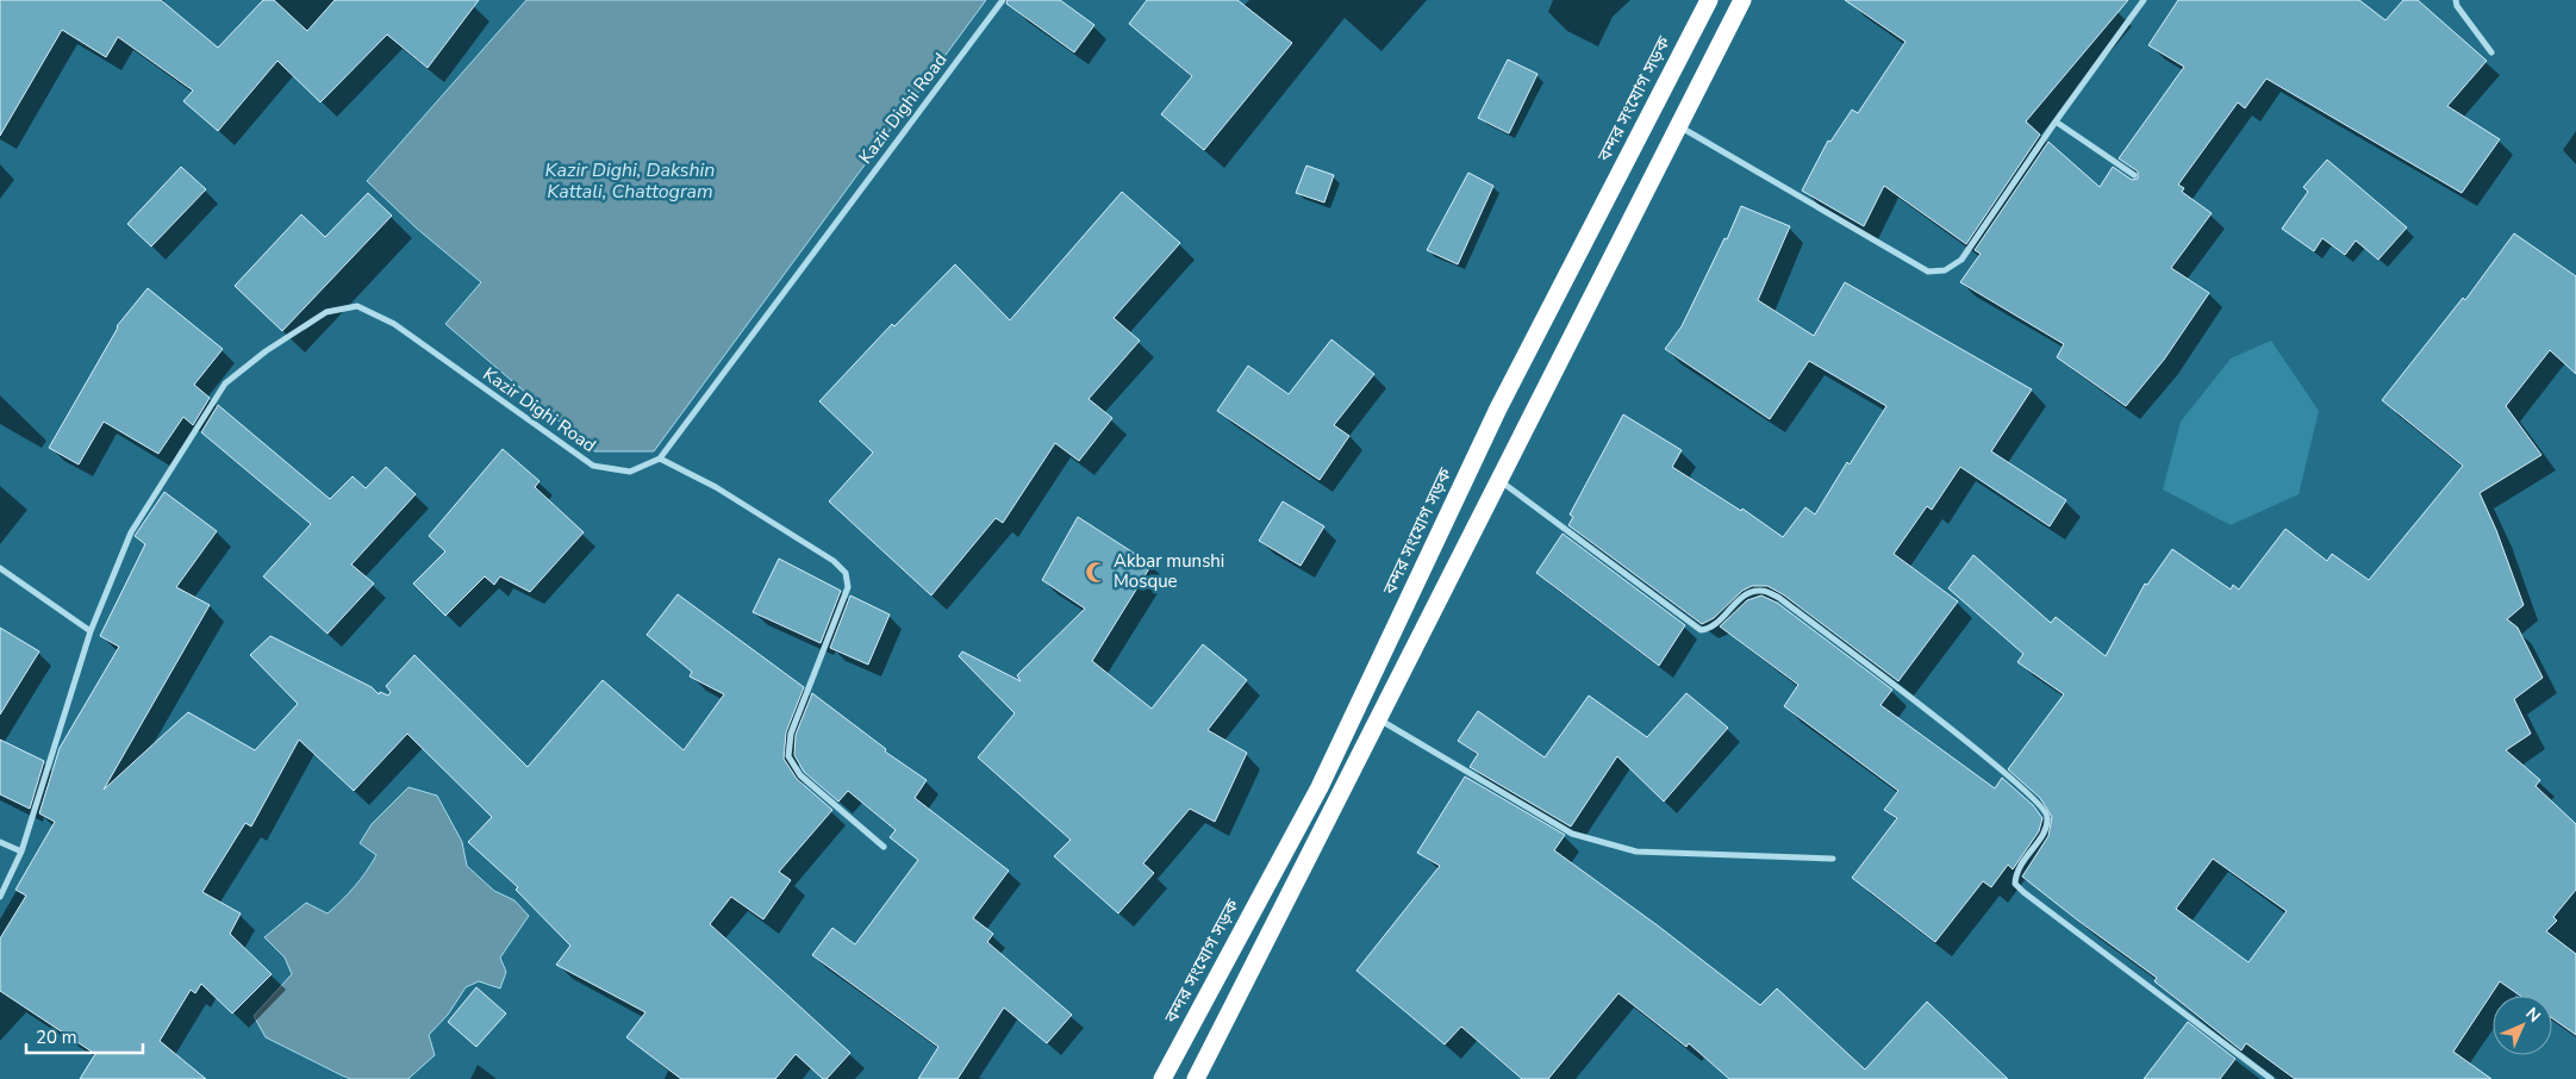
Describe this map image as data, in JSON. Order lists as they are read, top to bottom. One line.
{"streets":{"highway":["বন্দর সংযোগ সড়ক"],"street":["Kazir Dighi Road"]},"water":["Kazir Dighi, Dakshin Kattali, Chattogram"],"places":{"mosque":["Akbar munshi Mosque"]},"scale_bar":"20 m","north":"top right"}
